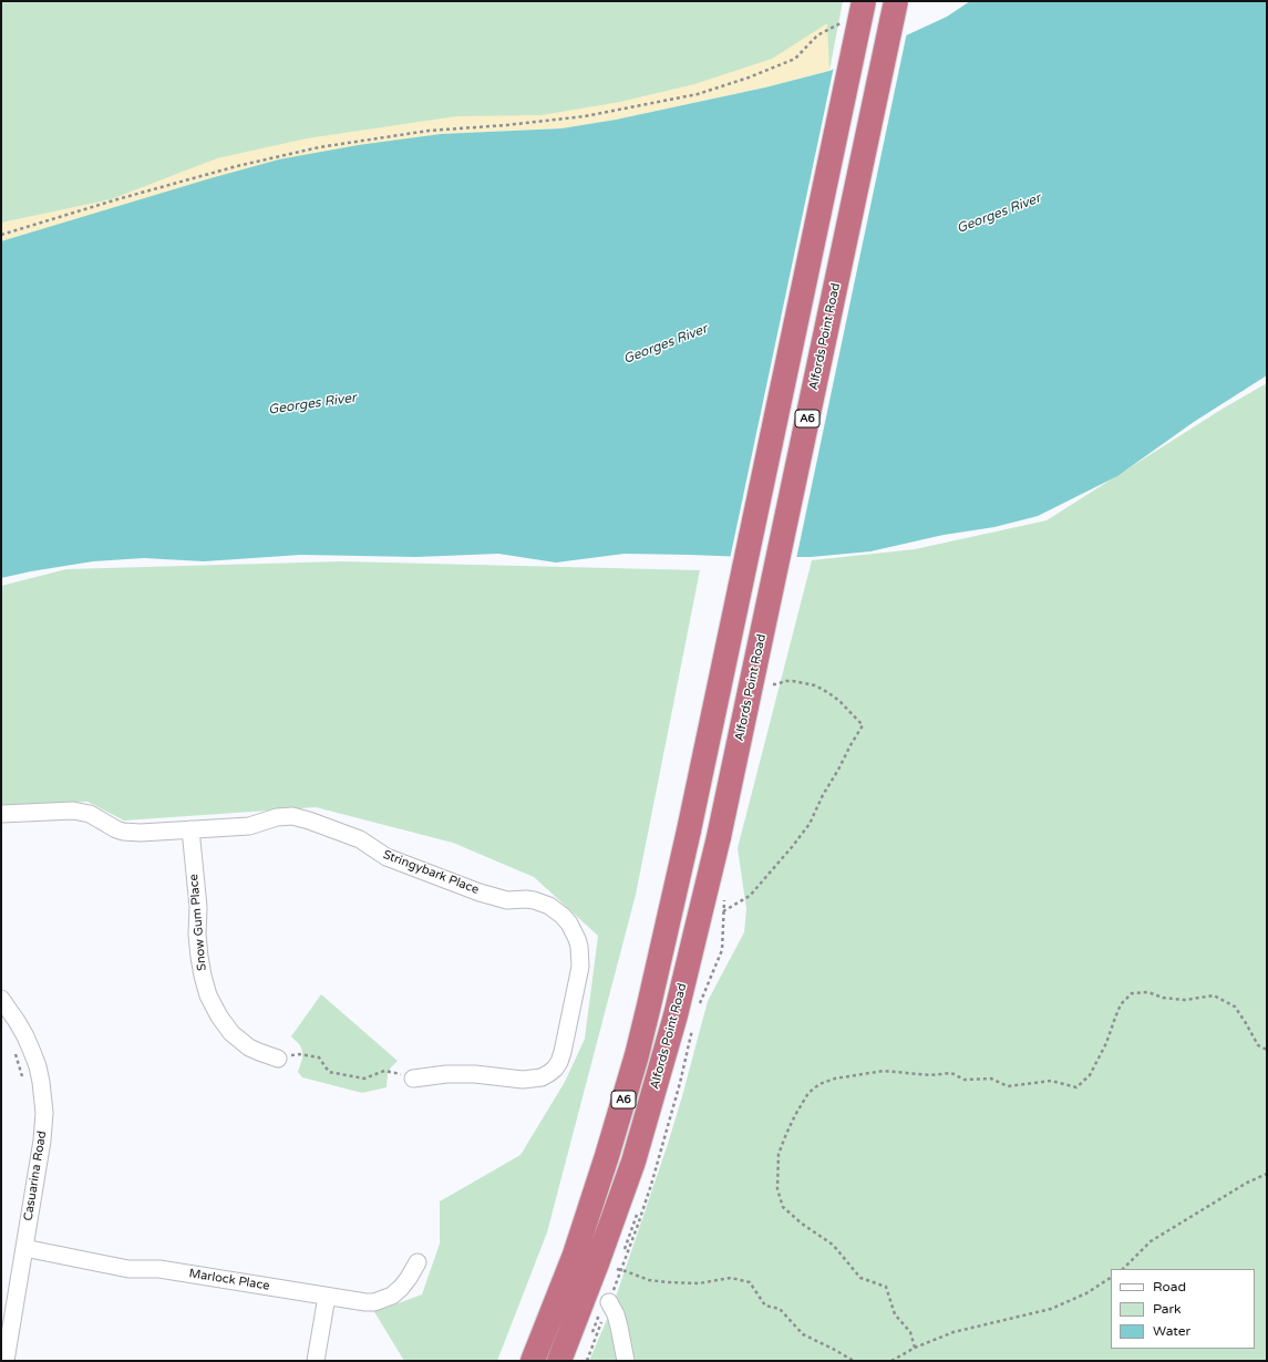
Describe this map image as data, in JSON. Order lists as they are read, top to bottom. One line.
{"streets":{"highway":["Alfords Point Road","A6"],"street":["Stringybark Place","Snow Gum Place","Casuarina Road","Marlock Place"]},"crossings":[["Stringybark Place","Snow Gum Place"],["Casuarina Road","Marlock Place"]],"water":["Georges River"],"legend":["Road","Park","Water"]}
